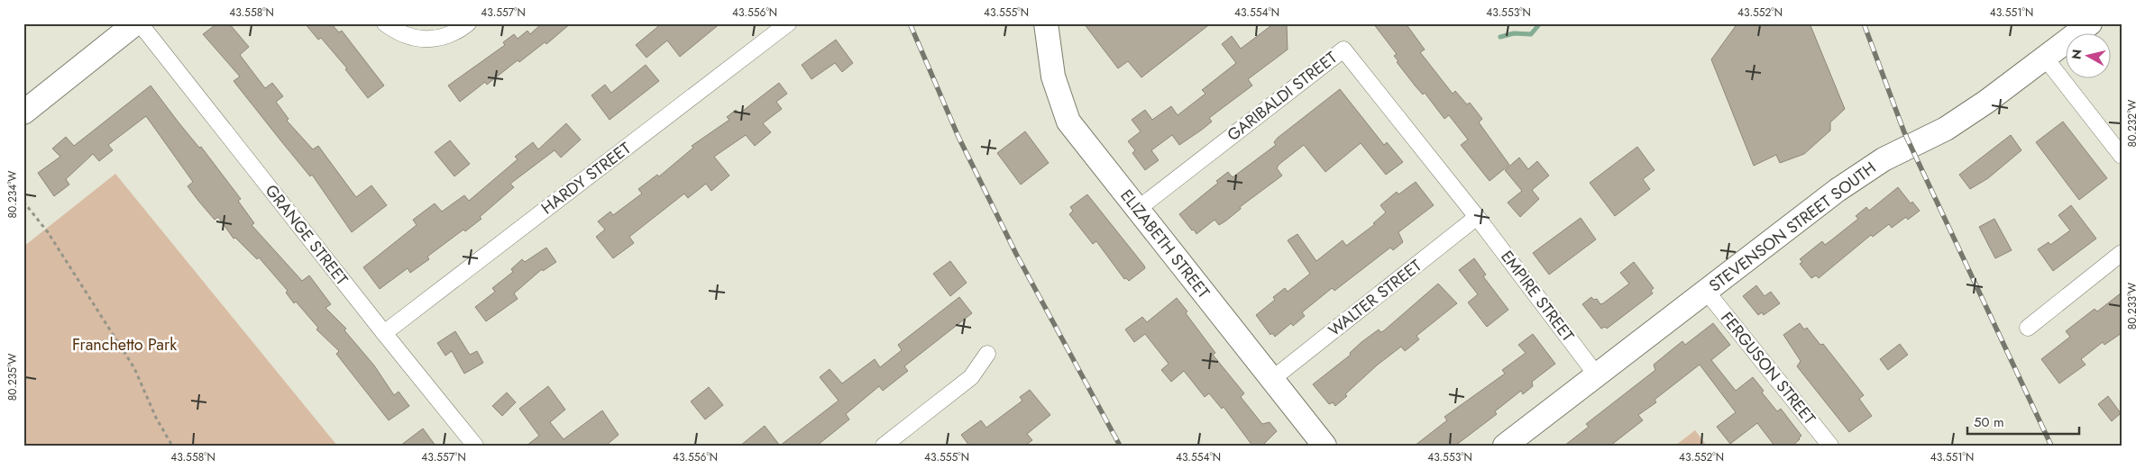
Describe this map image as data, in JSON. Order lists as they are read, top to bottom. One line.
{"streets":{"street":["GARIBALDI STREET","HARDY STREET","STEVENSON STREET SOUTH","GRANGE STREET","ELIZABETH STREET","EMPIRE STREET","WALTER STREET","FERGUSON STREET"]},"crossings":[["GARIBALDI STREET","ELIZABETH STREET"],["GARIBALDI STREET","EMPIRE STREET"],["GARIBALDI STREET","WALTER STREET"],["HARDY STREET","GRANGE STREET"],["STEVENSON STREET SOUTH","EMPIRE STREET"],["STEVENSON STREET SOUTH","FERGUSON STREET"],["ELIZABETH STREET","WALTER STREET"],["EMPIRE STREET","WALTER STREET"]],"parks":["Franchetto Park"],"scale_bar":"50 m","north":"left","coordinates":["43.558°N","43.557°N","43.556°N","43.555°N","43.554°N","43.553°N","43.552°N","43.551°N","80.232°W","80.234°W","80.233°W","80.235°W"]}
